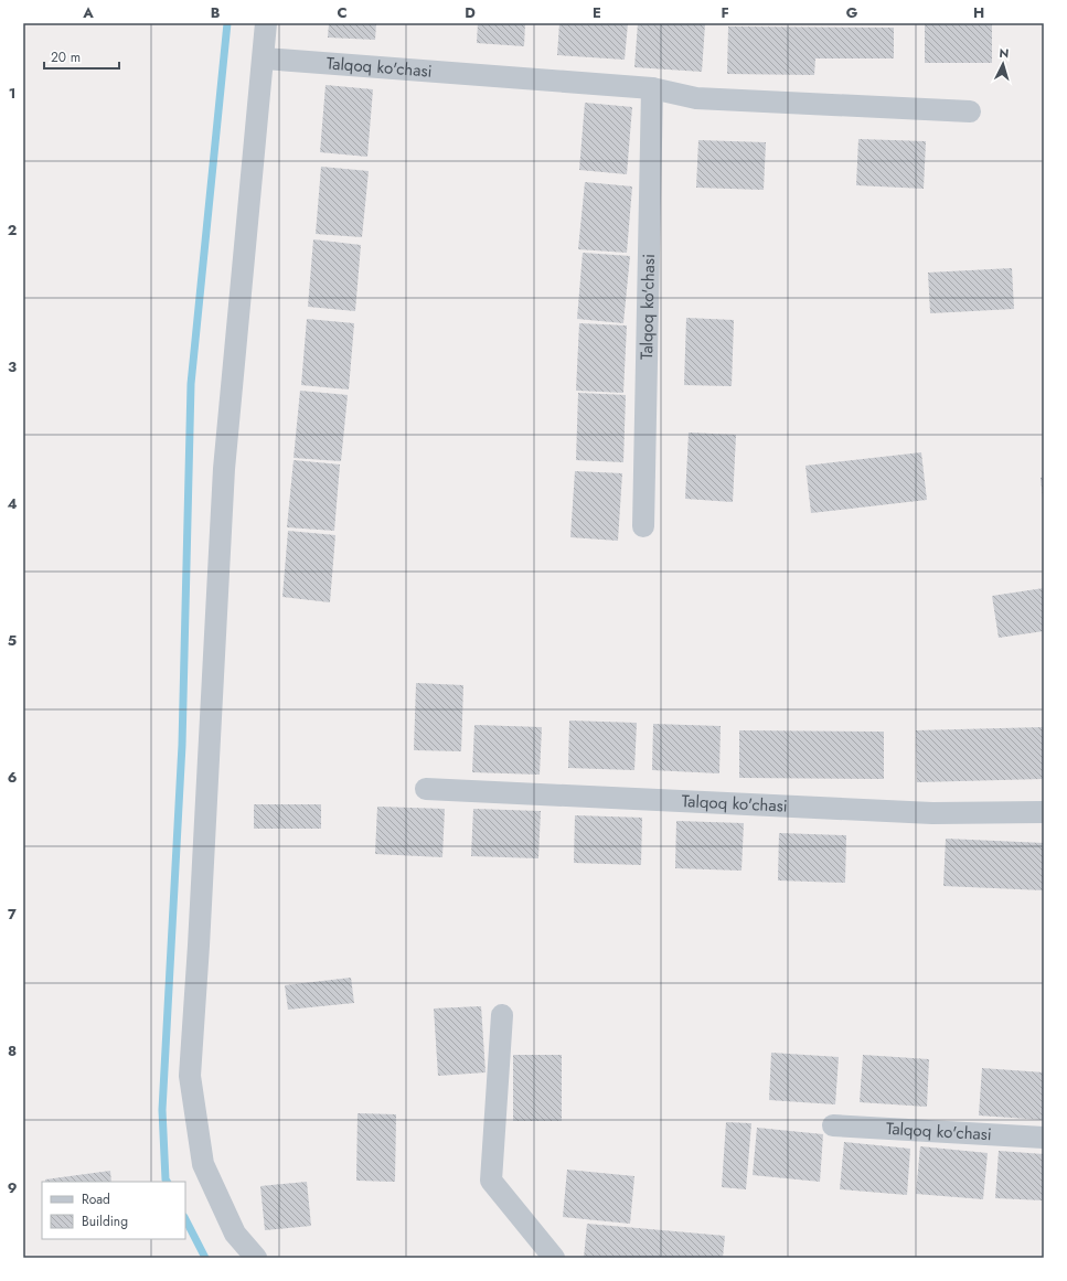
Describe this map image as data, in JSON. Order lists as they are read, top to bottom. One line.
{"streets":{"street":["Talqoq ko'chasi"]},"legend":["Road","Building"],"scale_bar":"20 m","north":"top","grid":{"columns":["A","B","C","D","E","F","G","H"],"rows":["1","2","3","4","5","6","7","8","9"]}}
